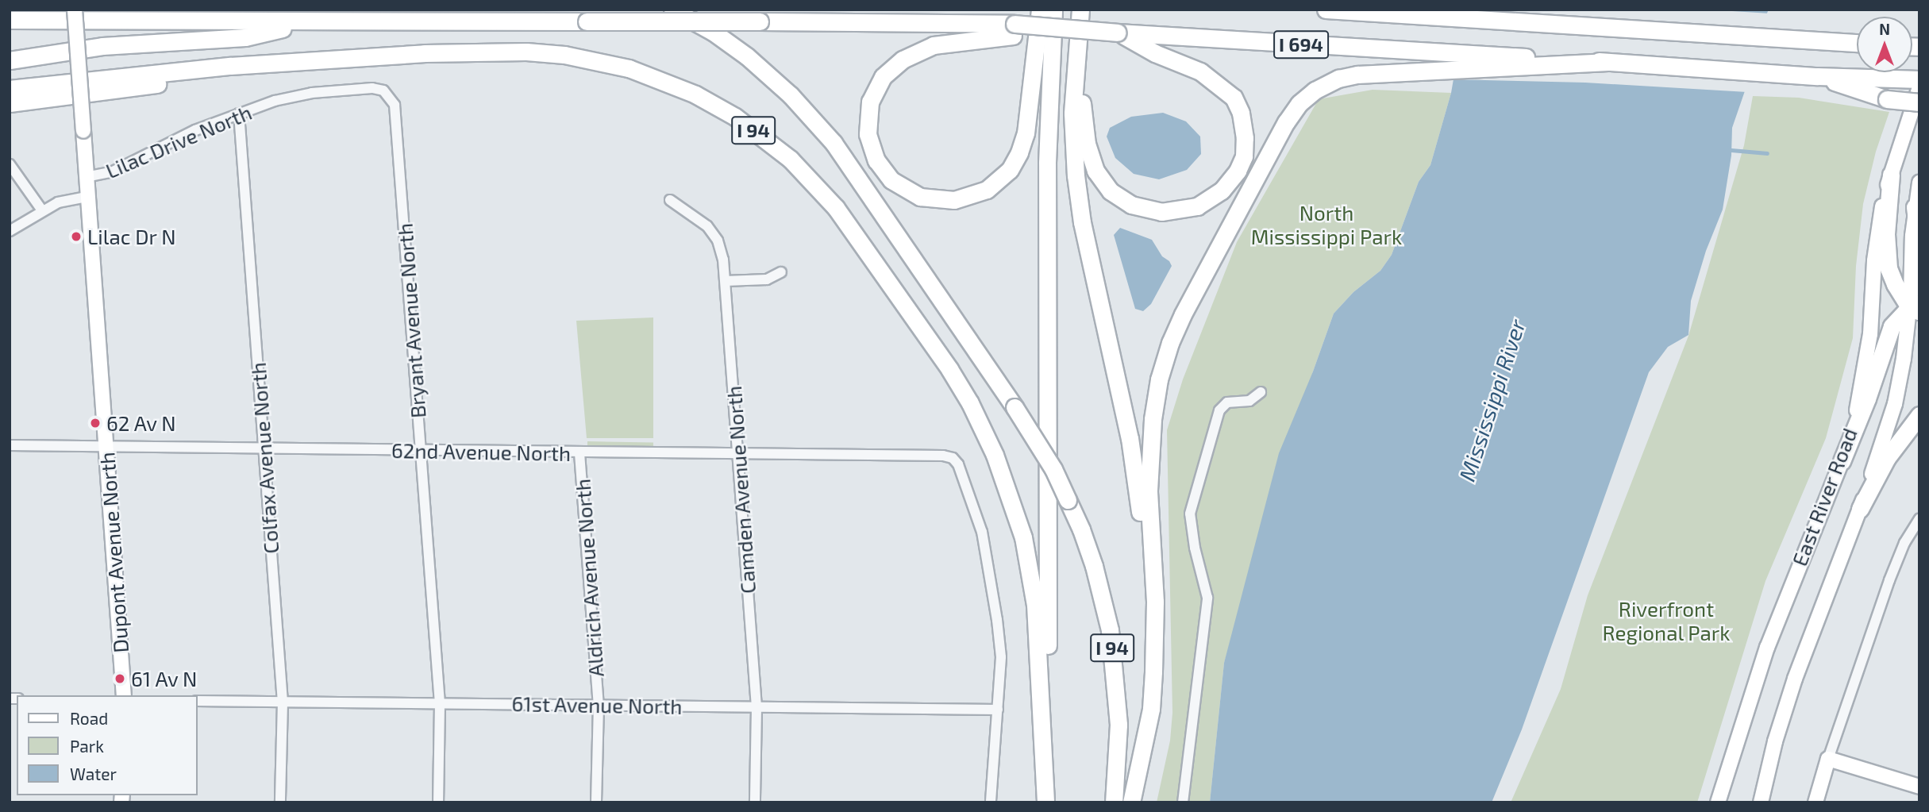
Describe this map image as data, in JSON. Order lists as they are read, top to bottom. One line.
{"streets":{"highway":["I 694","I 94"],"street":["Lilac Drive North","Bryant Avenue North","62nd Avenue North","Colfax Avenue North","Camden Avenue North","East River Road","Dupont Avenue North","Aldrich Avenue North","61st Avenue North"]},"crossings":[["Lilac Drive North","Bryant Avenue North"],["Lilac Drive North","Colfax Avenue North"],["Lilac Drive North","Dupont Avenue North"],["Bryant Avenue North","62nd Avenue North"],["Bryant Avenue North","61st Avenue North"],["62nd Avenue North","Colfax Avenue North"],["62nd Avenue North","Camden Avenue North"],["62nd Avenue North","Dupont Avenue North"],["62nd Avenue North","Aldrich Avenue North"],["62nd Avenue North","61st Avenue North"],["Colfax Avenue North","61st Avenue North"],["Camden Avenue North","61st Avenue North"],["Aldrich Avenue North","61st Avenue North"]],"water":["Mississippi River"],"parks":["North Mississippi Park","Riverfront Regional Park"],"places":["Lilac Dr N","62 Av N","61 Av N"],"legend":["Road","Park","Water"],"north":"top"}
